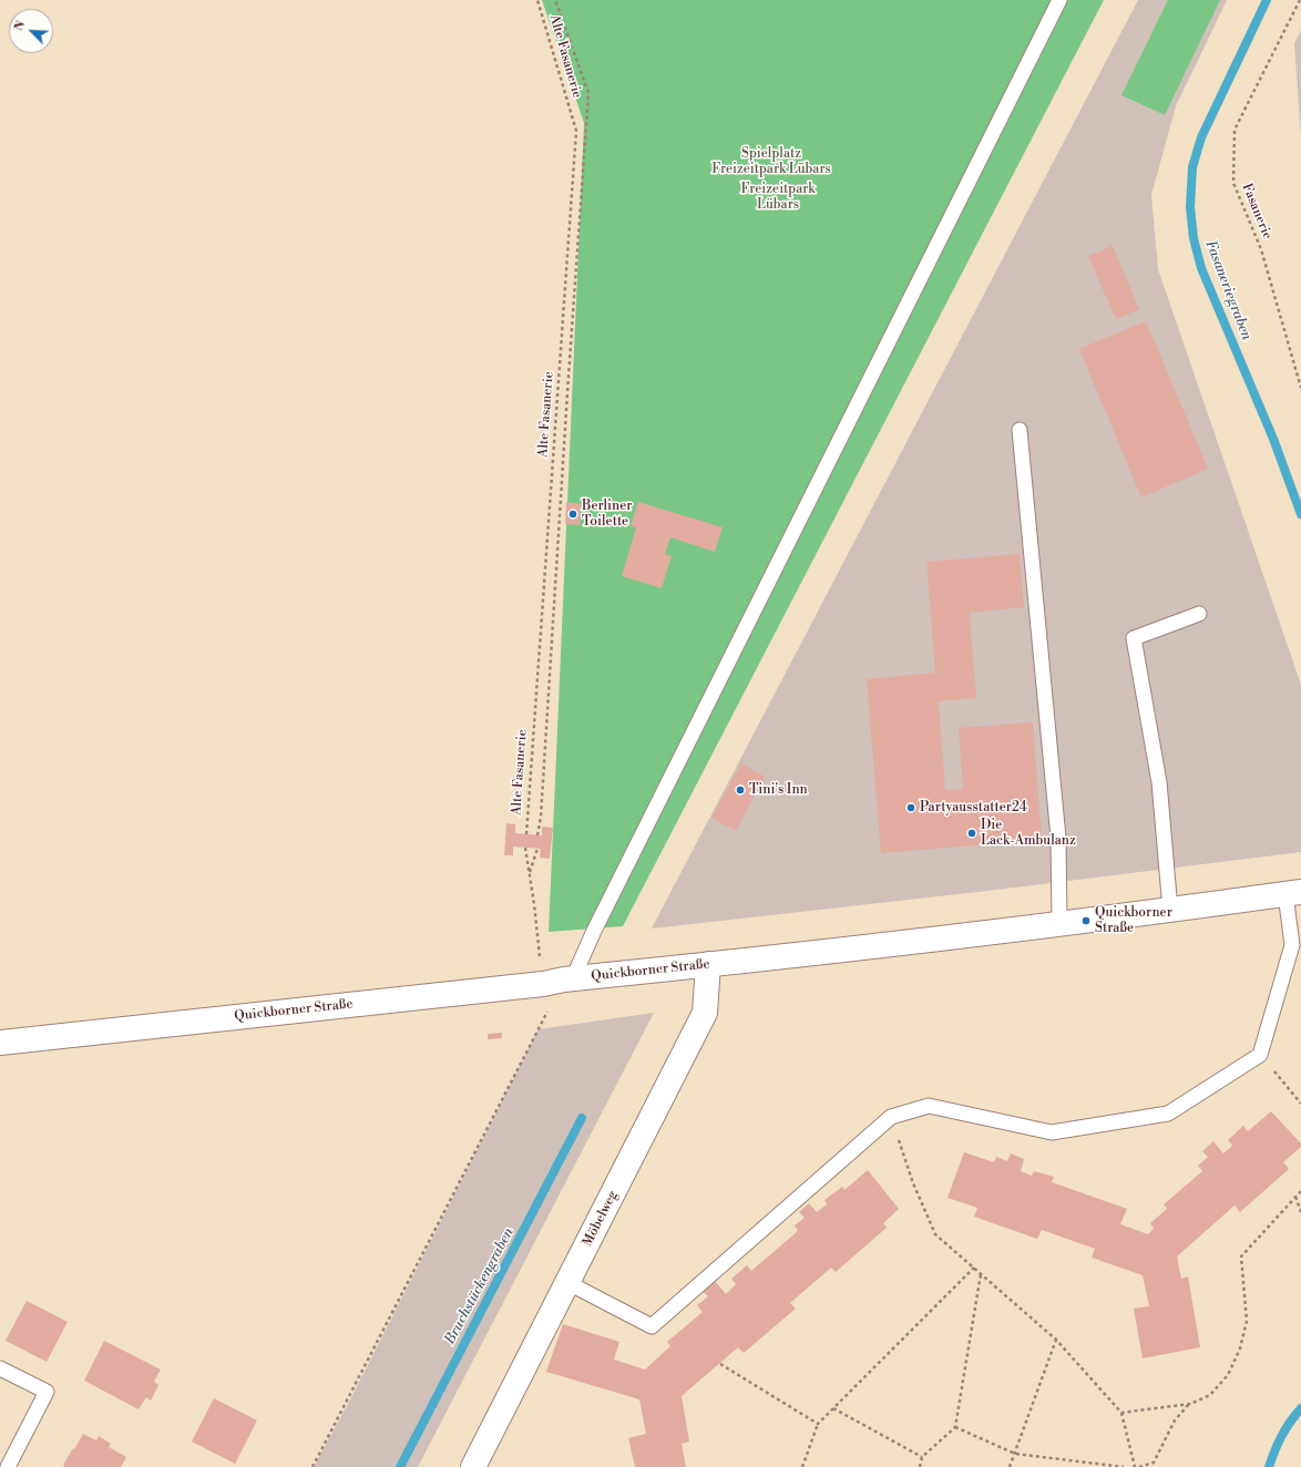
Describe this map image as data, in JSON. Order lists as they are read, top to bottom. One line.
{"streets":{"street":["Quickborner Straße","Möbelweg"],"path":["Alte Fasanerie","Fasanerie"]},"crossings":[["Quickborner Straße","Möbelweg"]],"water":["Fasaneriegraben","Bruchstückengraben"],"parks":["Spielplatz Freizeitpark Lübars","Freizeitpark Lübars"],"places":["Berliner Toilette","Tini's Inn","Partyausstatter24","Die Lack-Ambulanz","Quickborner Straße"],"north":"top left"}
